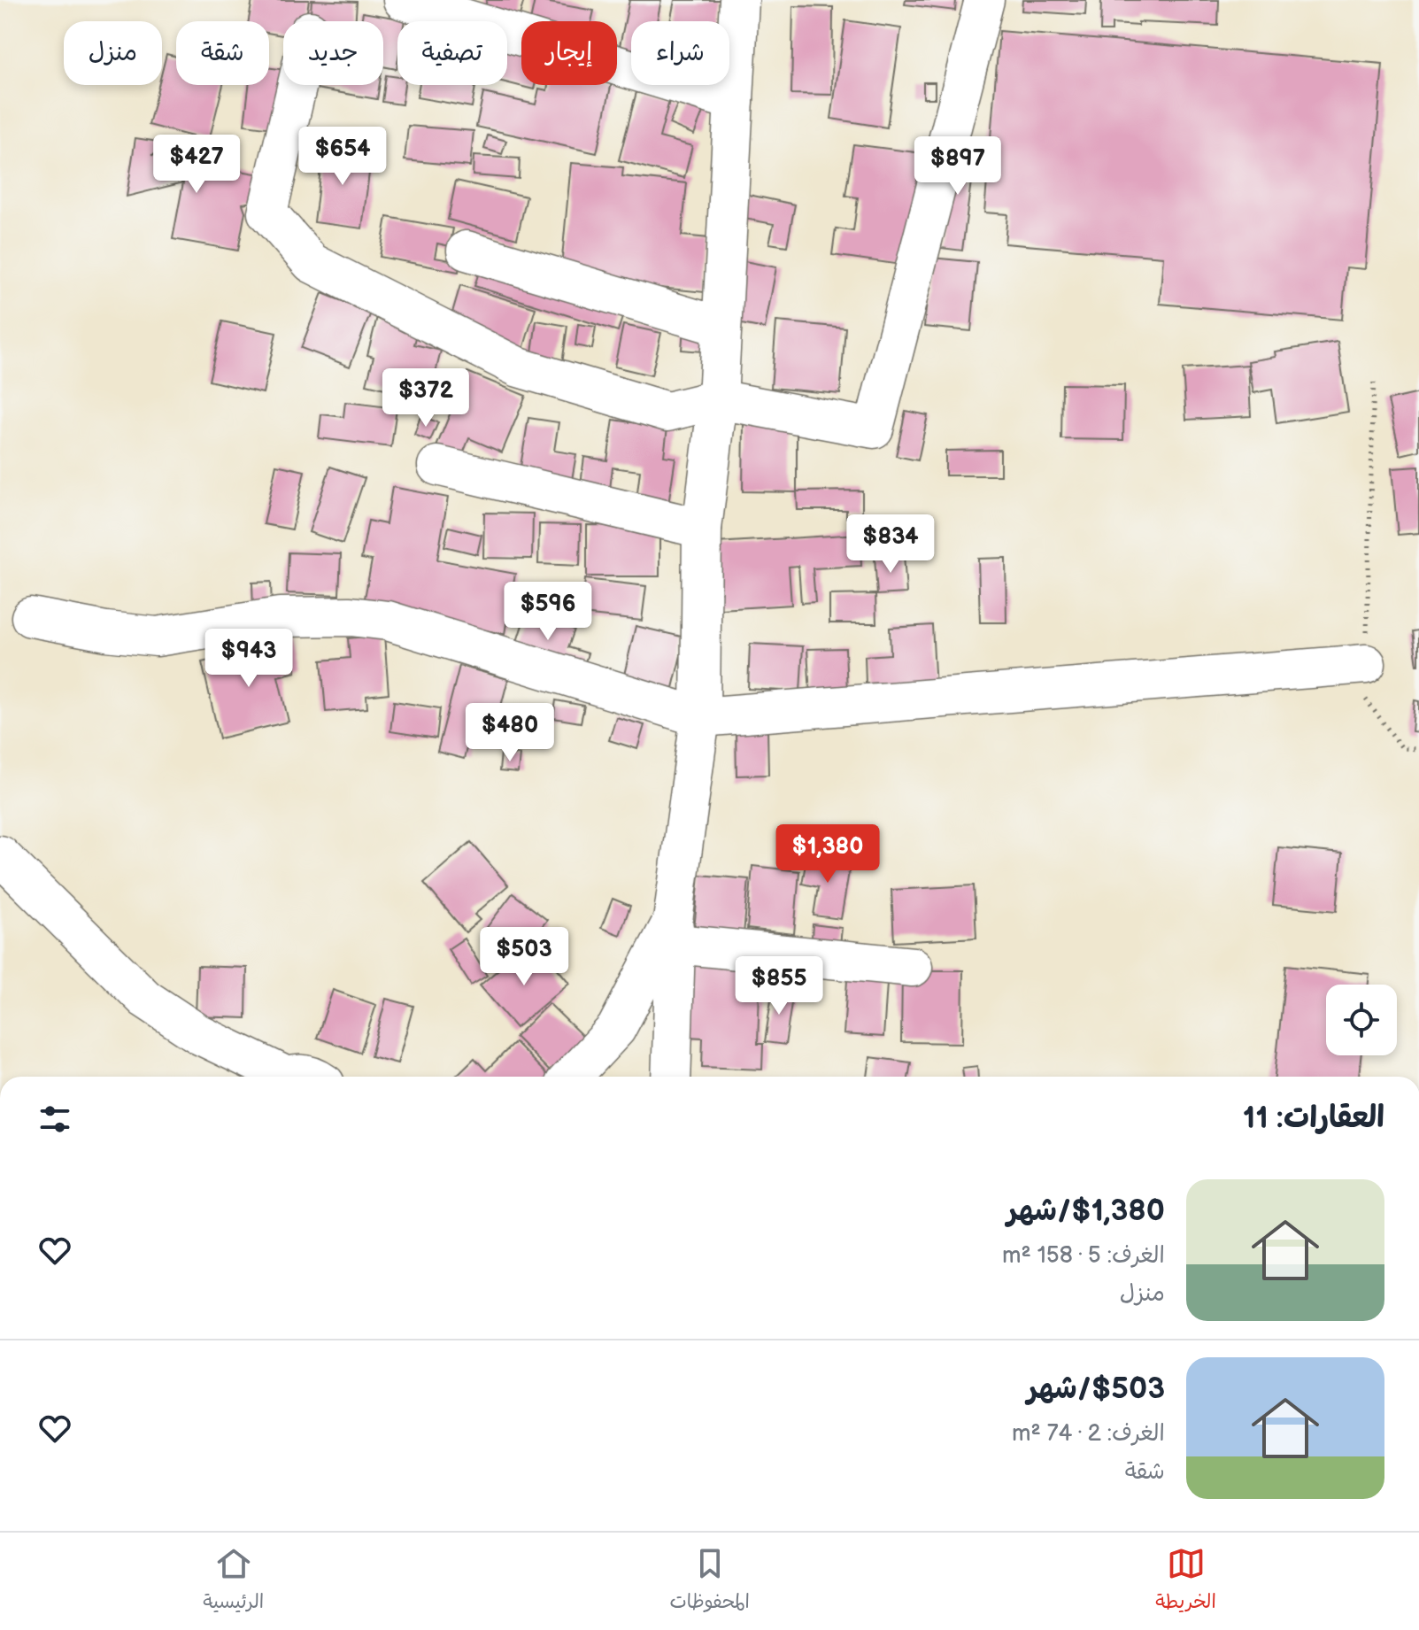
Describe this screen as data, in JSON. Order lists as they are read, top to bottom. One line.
{"page":{"chip":["شراء","إيجار","تصفية","جديد","شقة","منزل"],"price":["$654","$427","$897","$372","$834","$596","$943","$480","$1,380","$503","$855"],"heading":"العقارات: 11","list":[{"name":"$1,380/شهر","note":"الغرف: 5 · 158 m² · منزل"},{"name":"$503/شهر","note":"الغرف: 2 · 74 m² · شقة"}],"tabs":["الخريطة","المحفوظات","الرئيسية"]}}
